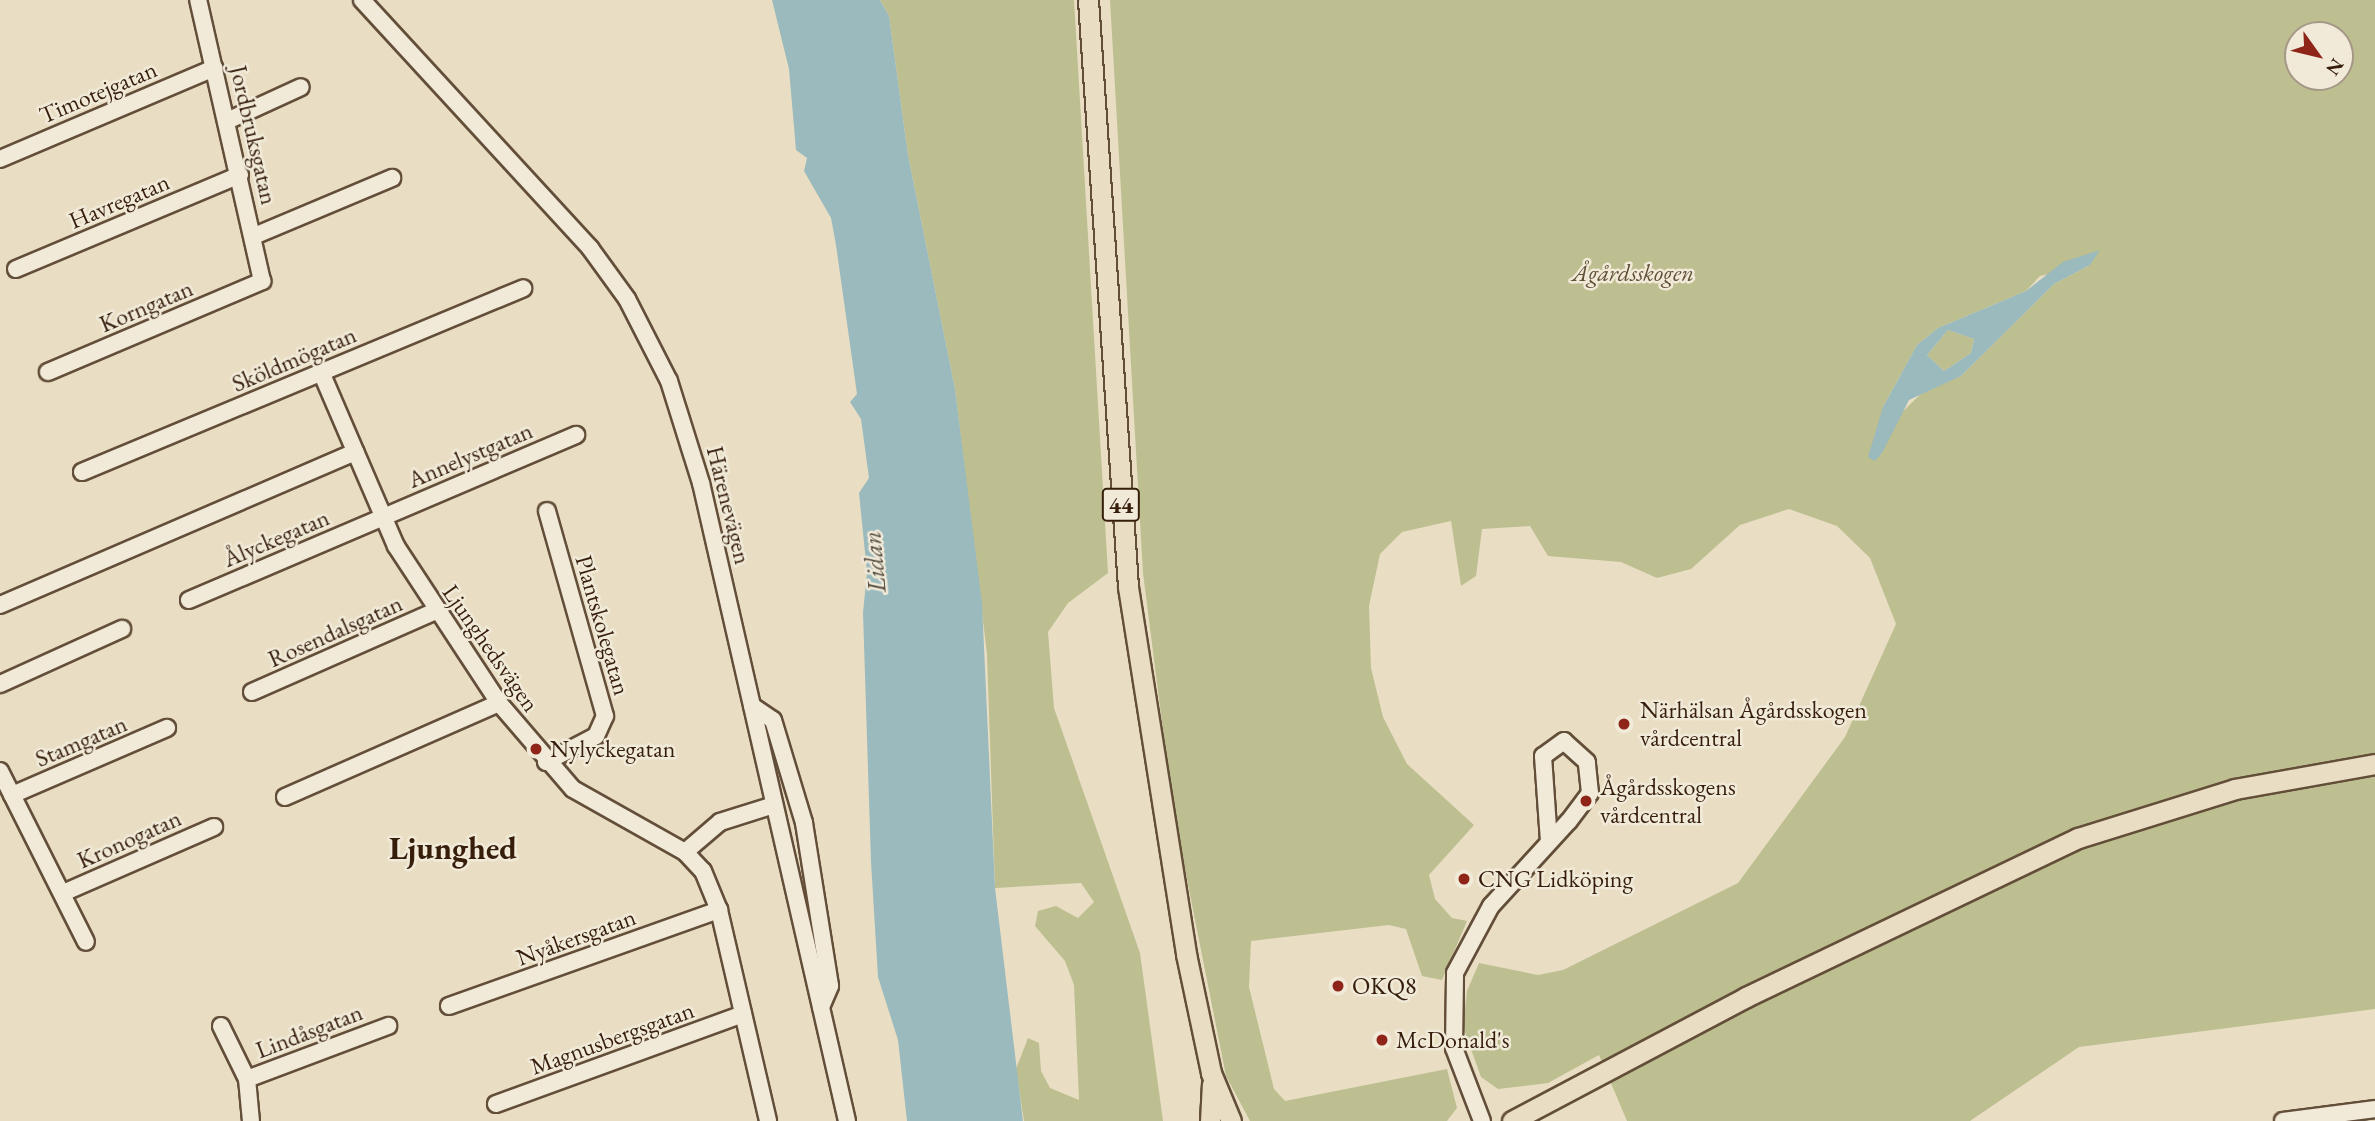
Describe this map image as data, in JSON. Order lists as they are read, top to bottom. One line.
{"streets":{"main road":["44"],"street":["Timotejgatan","Jordbruksgatan","Havregatan","Korngatan","Sköldmögatan","Annelystgatan","Härenevägen","Ålyckegatan","Plantskolegatan","Rosendalsgatan","Ljunghedsvägen","Stamgatan","Kronogatan","Nyåkersgatan","Lindåsgatan","Magnusbergsgatan"]},"crossings":[["Timotejgatan","Jordbruksgatan"],["Jordbruksgatan","Havregatan"],["Jordbruksgatan","Korngatan"],["Sköldmögatan","Ljunghedsvägen"],["Annelystgatan","Ålyckegatan"],["Annelystgatan","Ljunghedsvägen"],["Ålyckegatan","Ljunghedsvägen"],["Plantskolegatan","Ljunghedsvägen"],["Rosendalsgatan","Ljunghedsvägen"],["Ljunghedsvägen","Nyåkersgatan"],["Ljunghedsvägen","Magnusbergsgatan"]],"districts":["Ljunghed"],"water":["Lidan"],"parks":["Ågårdsskogen"],"places":["Närhälsan Ågårdsskogen vårdcentral","Nylyckegatan","Ågårdsskogens vårdcentral","CNG Lidköping","OKQ8","McDonald's"],"north":"bottom right"}
